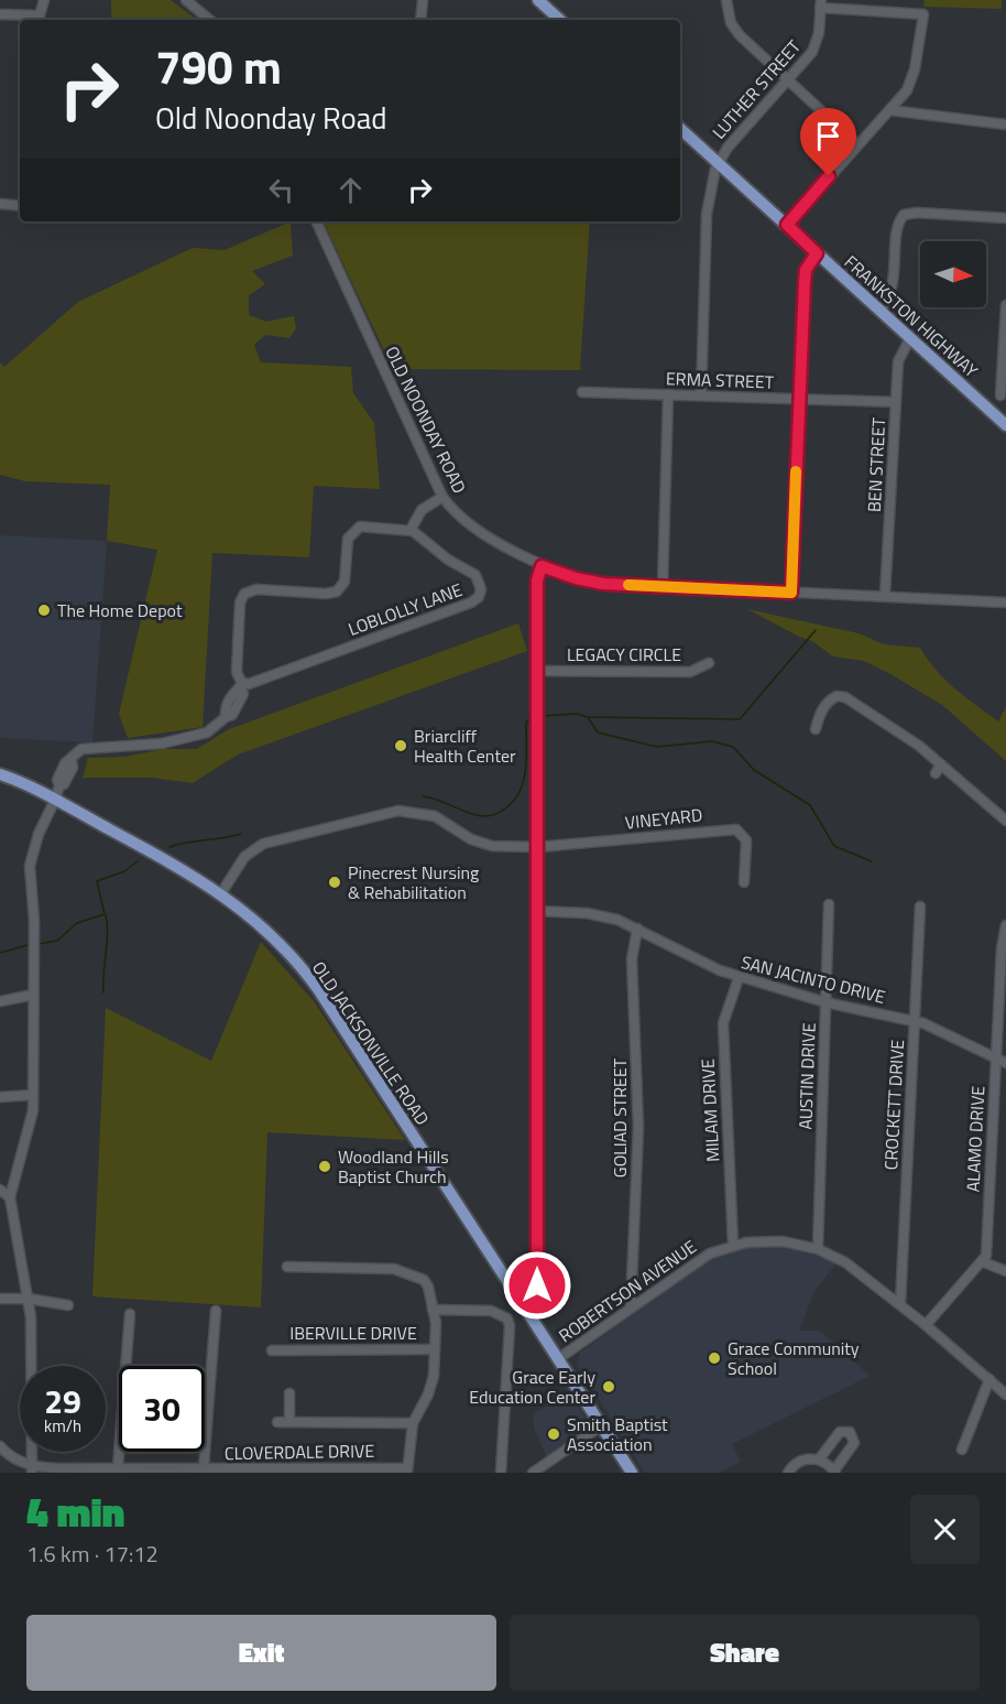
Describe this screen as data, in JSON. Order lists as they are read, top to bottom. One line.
{"streets":{"main road":["FRANKSTON HIGHWAY","OLD JACKSONVILLE ROAD"],"street":["LUTHER STREET","ERMA STREET","OLD NOONDAY ROAD","BEN STREET","LOBLOLLY LANE","LEGACY CIRCLE","VINEYARD","SAN JACINTO DRIVE","AUSTIN DRIVE","CROCKETT DRIVE","MILAM DRIVE","GOLIAD STREET","ALAMO DRIVE","ROBERTSON AVENUE","IBERVILLE DRIVE","CLOVERDALE DRIVE"]},"crossings":[["LUTHER STREET","FRANKSTON HIGHWAY"],["LUTHER STREET","ERMA STREET"],["FRANKSTON HIGHWAY","BEN STREET"],["ERMA STREET","BEN STREET"],["OLD NOONDAY ROAD","BEN STREET"],["SAN JACINTO DRIVE","AUSTIN DRIVE"],["SAN JACINTO DRIVE","CROCKETT DRIVE"],["SAN JACINTO DRIVE","MILAM DRIVE"],["SAN JACINTO DRIVE","GOLIAD STREET"],["SAN JACINTO DRIVE","ALAMO DRIVE"],["OLD JACKSONVILLE ROAD","ROBERTSON AVENUE"],["AUSTIN DRIVE","ROBERTSON AVENUE"],["CROCKETT DRIVE","ROBERTSON AVENUE"],["MILAM DRIVE","ROBERTSON AVENUE"],["GOLIAD STREET","ROBERTSON AVENUE"]],"places":["The Home Depot","Briarcliff Health Center","Pinecrest Nursing & Rehabilitation","Woodland Hills Baptist Church","Grace Community School","Grace Early Education Center","Smith Baptist Association"],"north":"right","page":{"turn":["790 m","Old Noonday Road"],"speed":"29 km/h","limit":"30","heading":["4 min","1.6 km · 17:12"],"buttons":["Exit","Share"]}}
